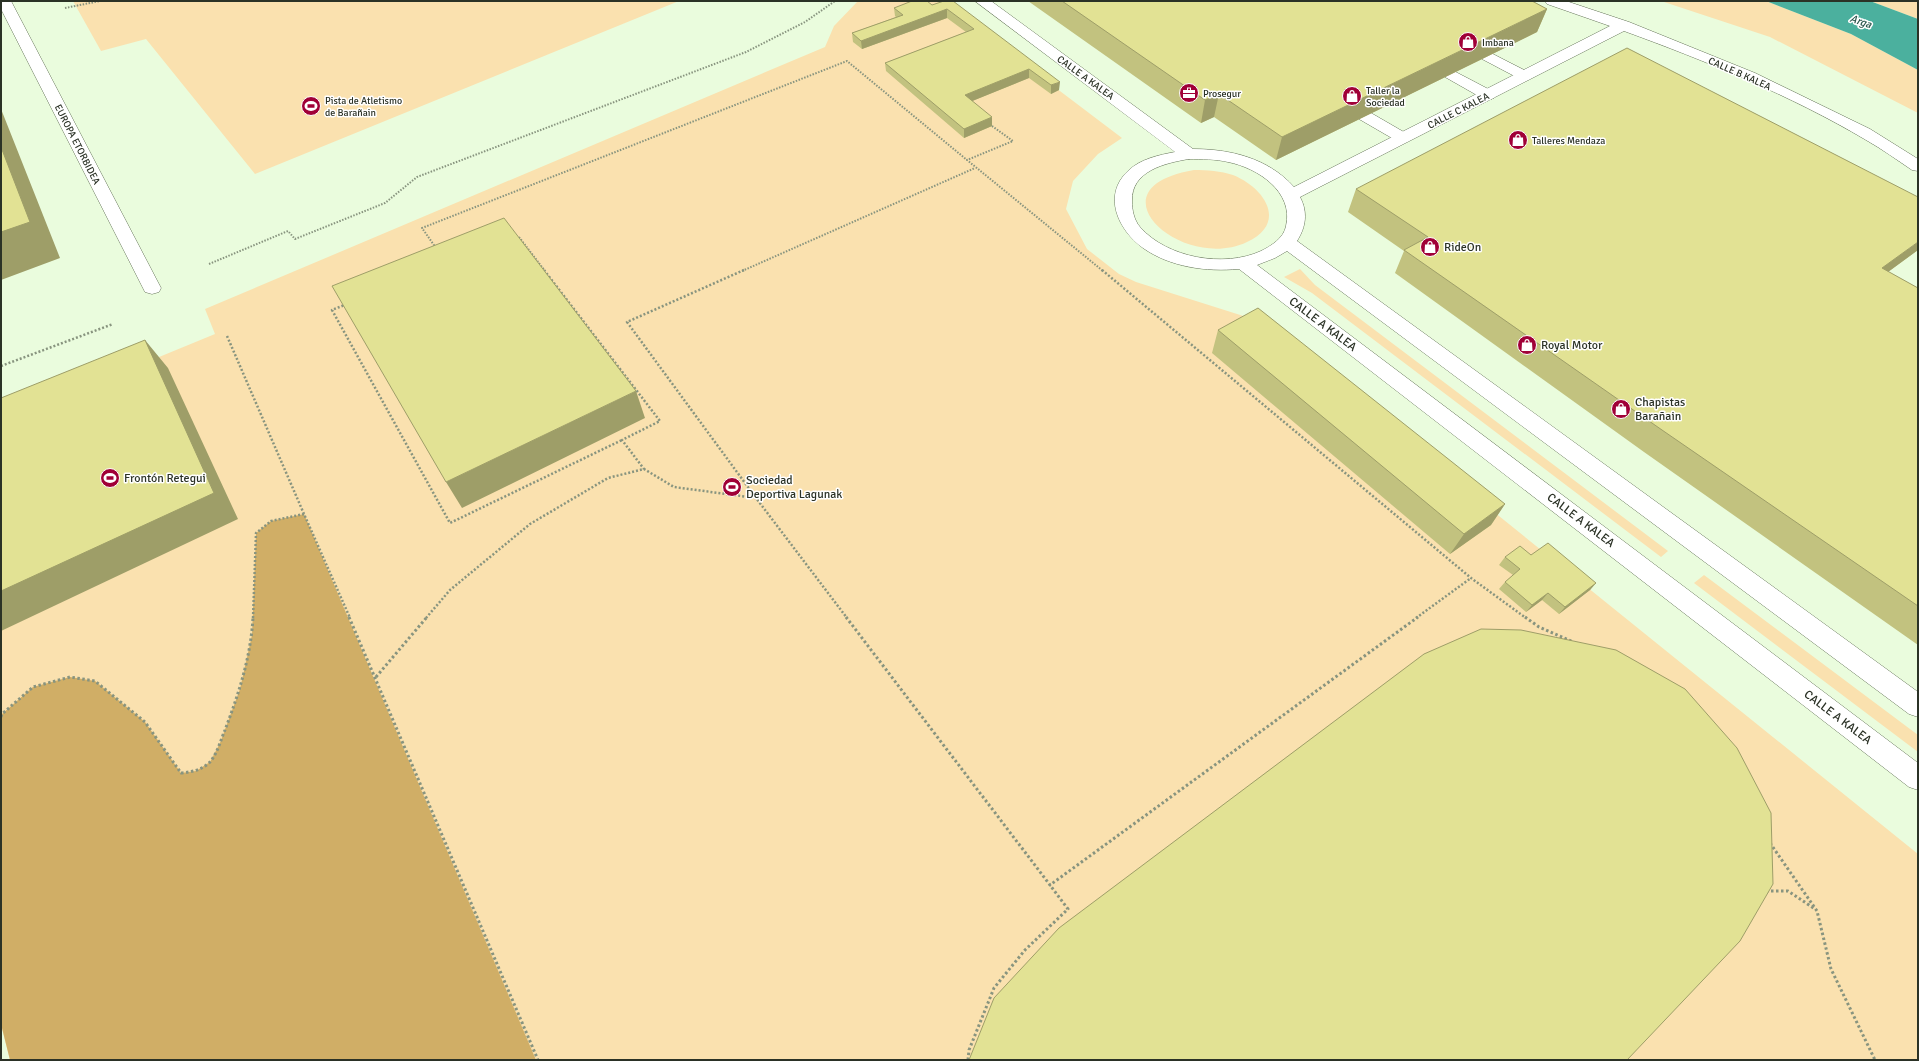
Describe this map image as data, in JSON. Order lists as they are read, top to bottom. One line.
{"streets":{"street":["CALLE B KALEA","CALLE A KALEA","CALLE C KALEA","EUROPA ETORBIDEA"]},"crossings":[["CALLE B KALEA","CALLE C KALEA"]],"water":["Arga"],"places":{"shop":["Imbana","Taller la Sociedad","Talleres Mendaza","RideOn","Royal Motor","Chapistas Barañain"],"office":["Prosegur"],"sports":["Pista de Atletismo de Barañain","Frontón Retegui","Sociedad Deportiva Lagunak"]}}
